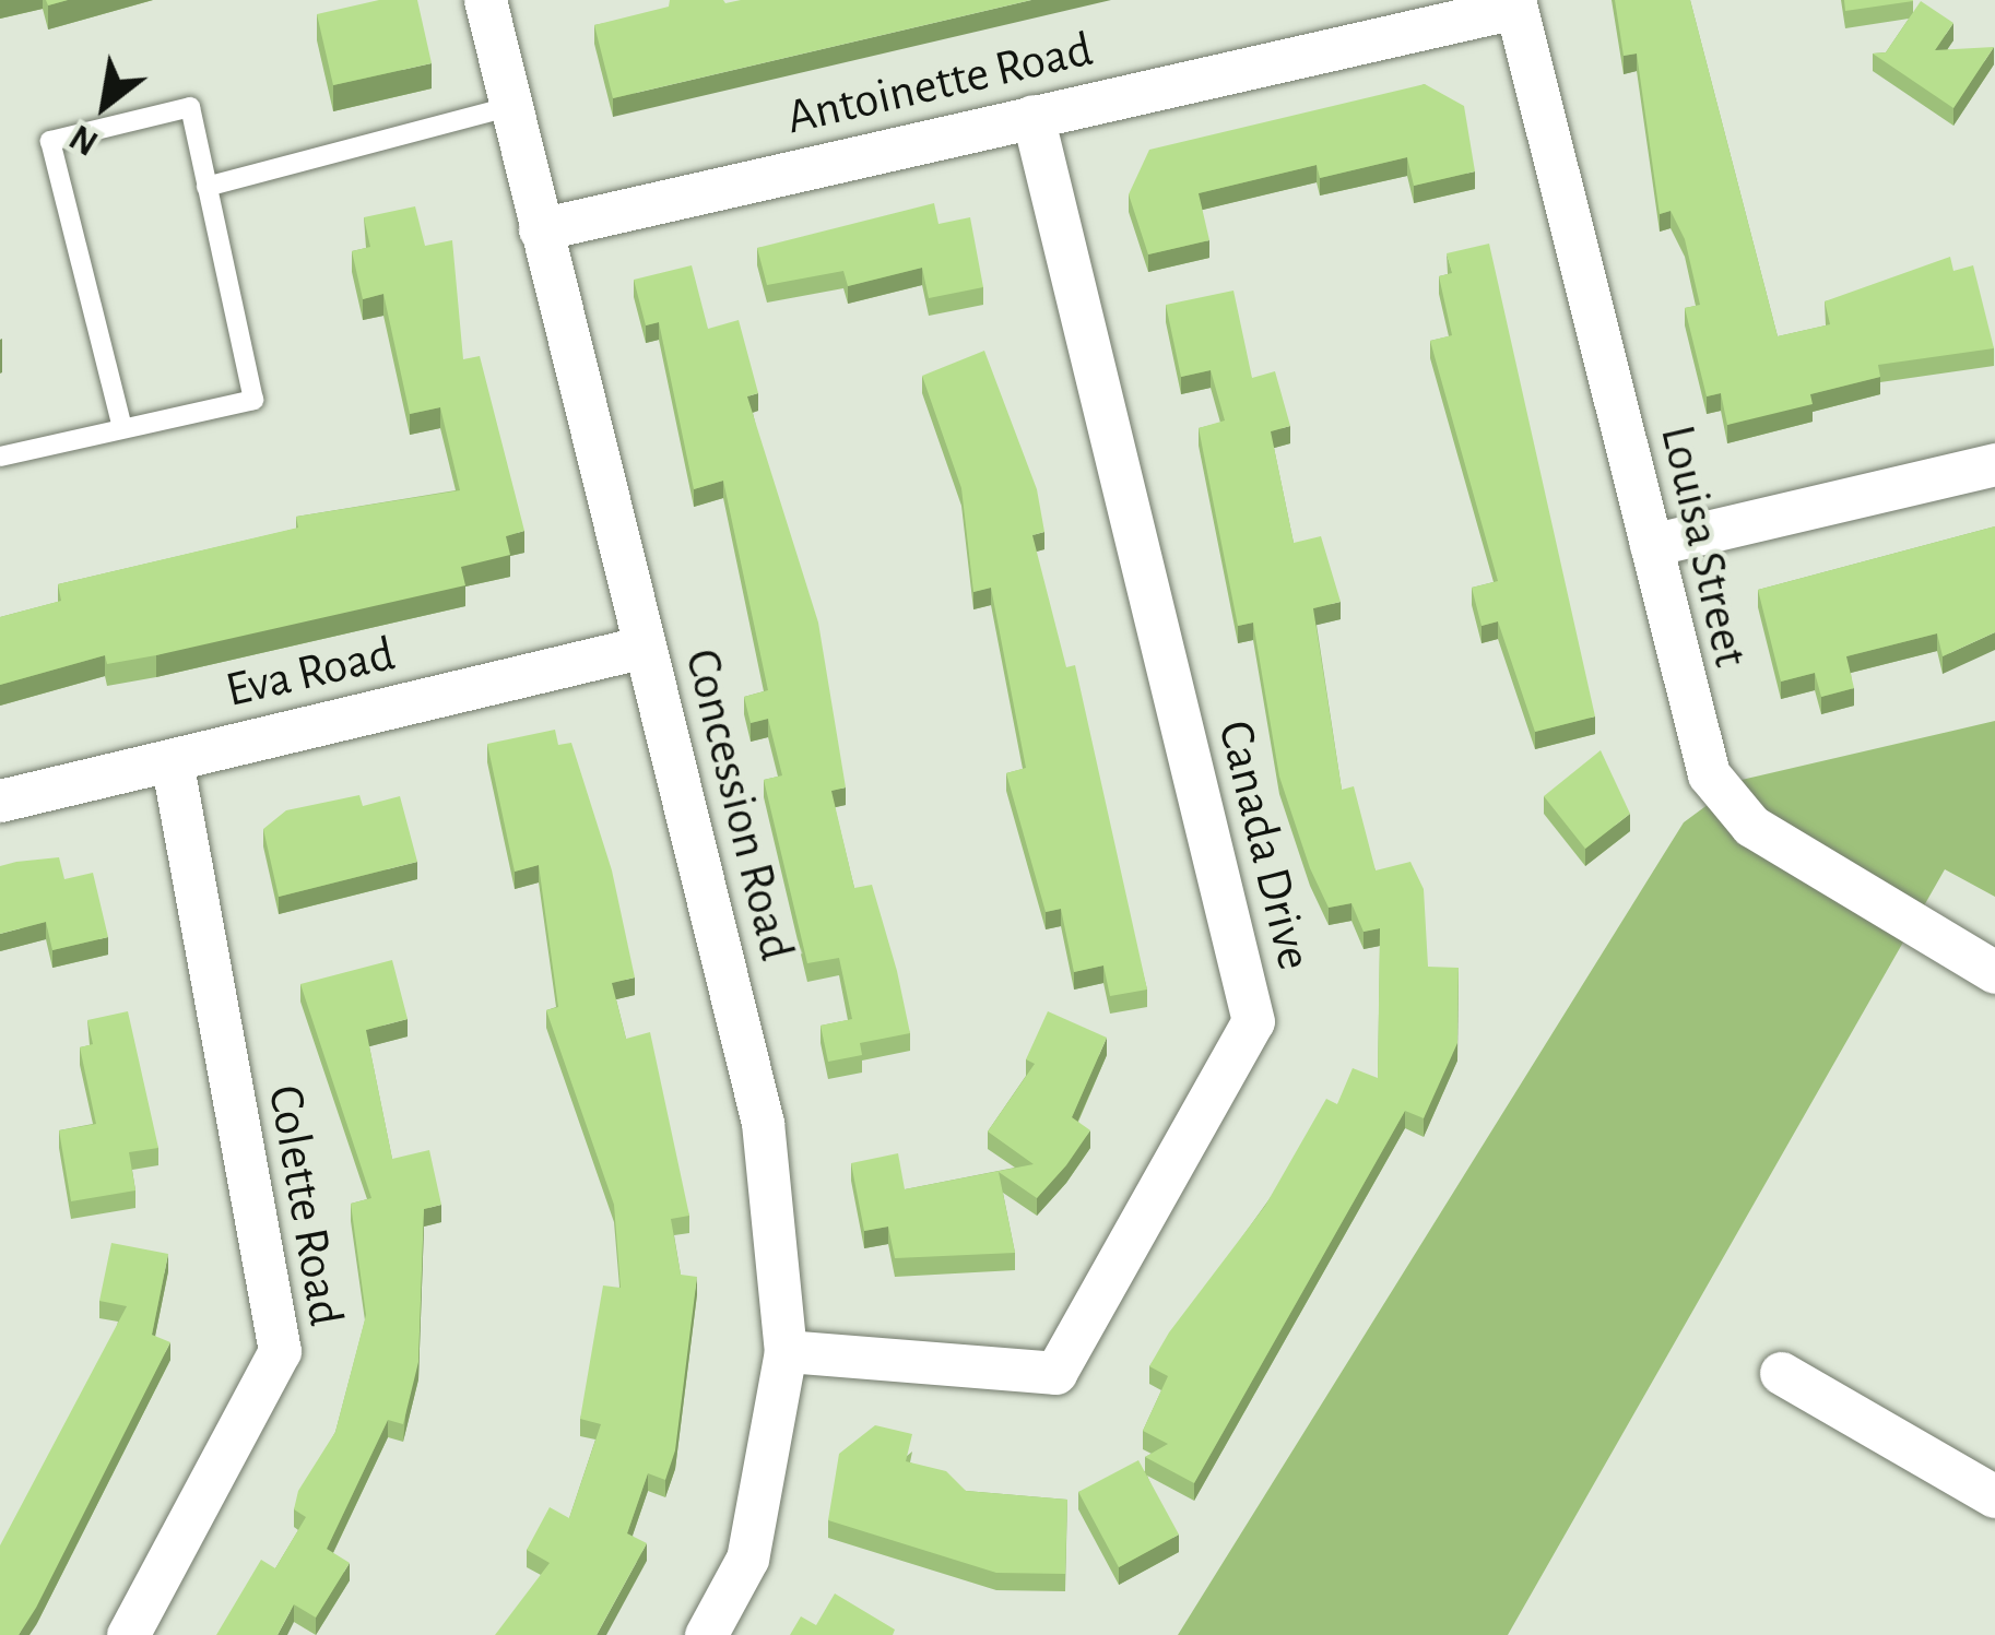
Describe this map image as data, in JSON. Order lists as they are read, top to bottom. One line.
{"streets":{"street":["Antoinette Road","Louisa Street","Eva Road","Concession Road","Canada Drive","Colette Road"]},"crossings":[["Antoinette Road","Louisa Street"],["Antoinette Road","Concession Road"],["Antoinette Road","Canada Drive"],["Eva Road","Concession Road"],["Eva Road","Colette Road"],["Concession Road","Canada Drive"]],"north":"bottom left"}
